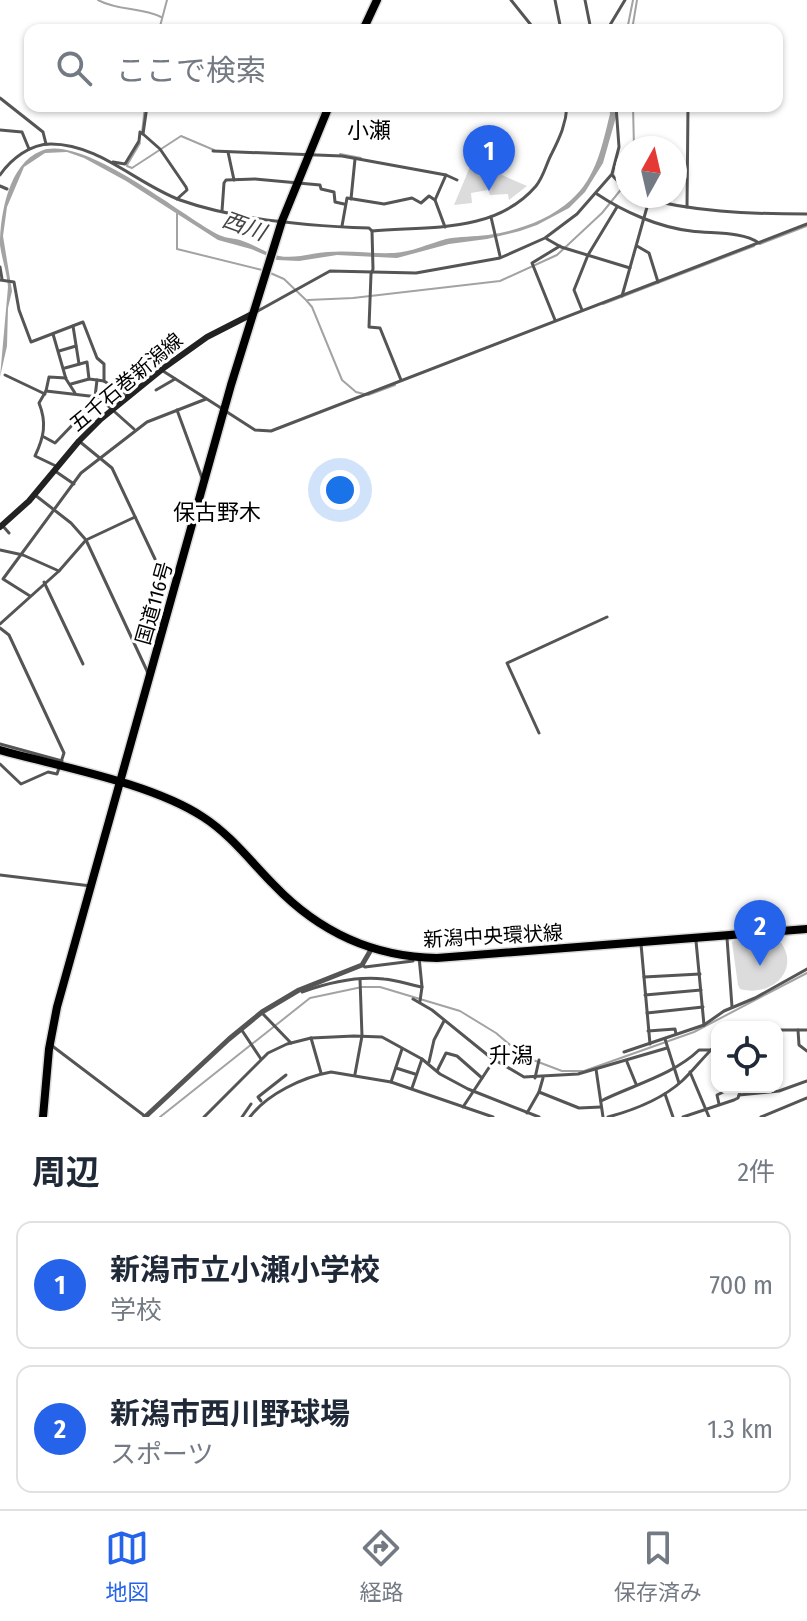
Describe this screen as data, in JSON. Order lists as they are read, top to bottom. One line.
{"streets":{"main road":["五千石巻新潟線","国道116号","新潟中央環状線"]},"crossings":[["五千石巻新潟線","国道116号"],["国道116号","新潟中央環状線"]],"districts":["小瀬","保古野木","升潟"],"water":["西川"],"north":"top","page":{"search":"ここで検索","pins":["1","2"],"heading":["周辺","2件"],"list":[{"mark":"1","name":"新潟市立小瀬小学校","note":"学校","value":"700 m"},{"mark":"2","name":"新潟市西川野球場","note":"スポーツ","value":"1.3 km"}],"nav":["地図","経路","保存済み"]}}
